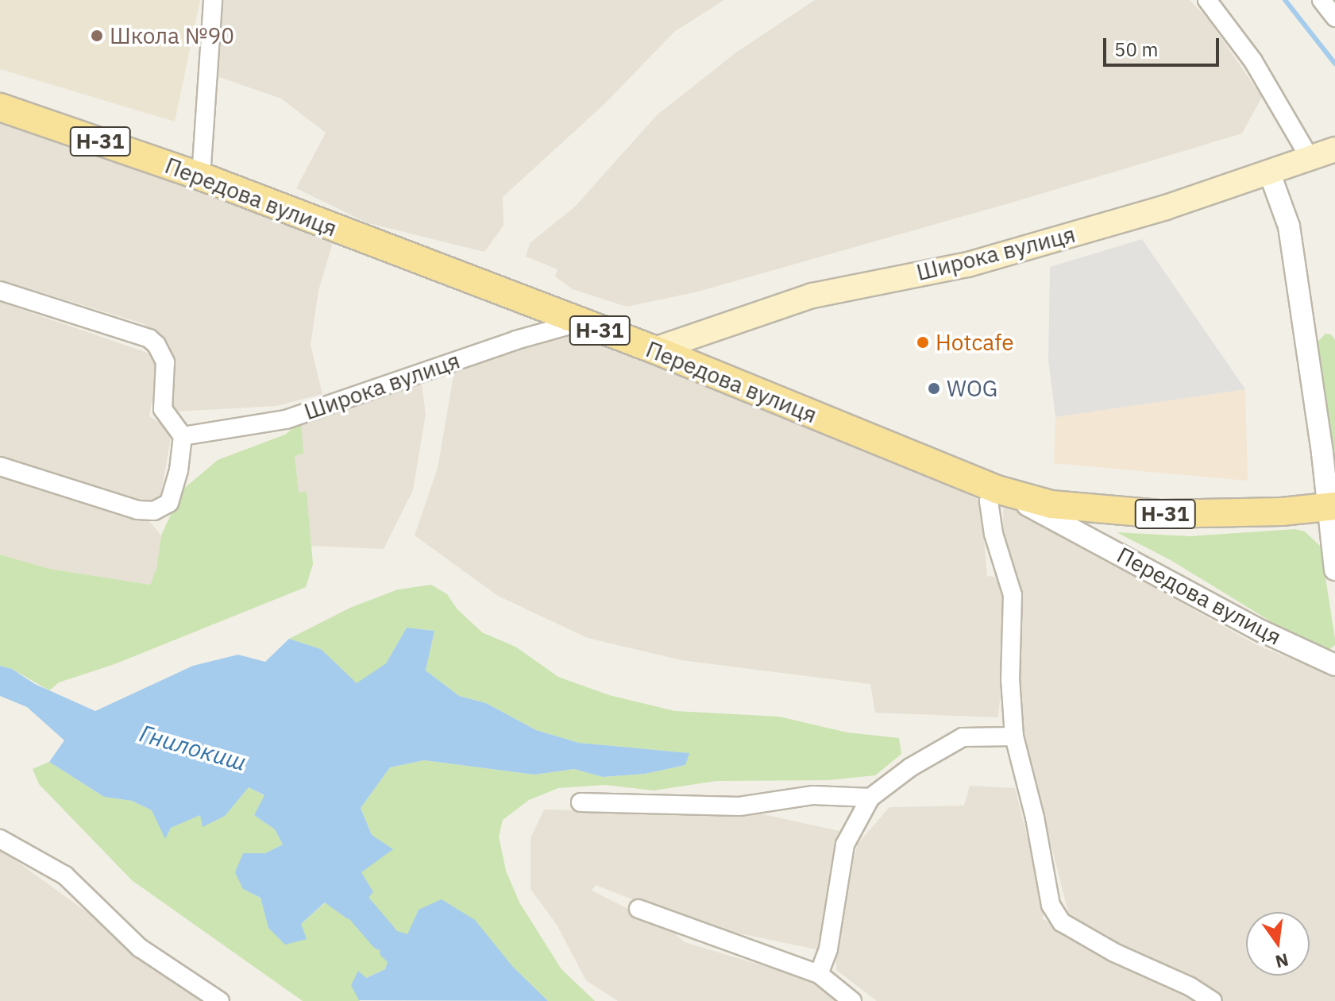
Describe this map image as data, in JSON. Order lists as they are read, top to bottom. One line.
{"streets":{"main road":["Н-31","Передова вулиця","Широка вулиця"]},"crossings":[["Н-31","Передова вулиця"],["Передова вулиця","Широка вулиця"]],"water":["Гнилокиш"],"places":["Школа №90","Hotcafe","WOG"],"scale_bar":"50 m","north":"bottom"}
